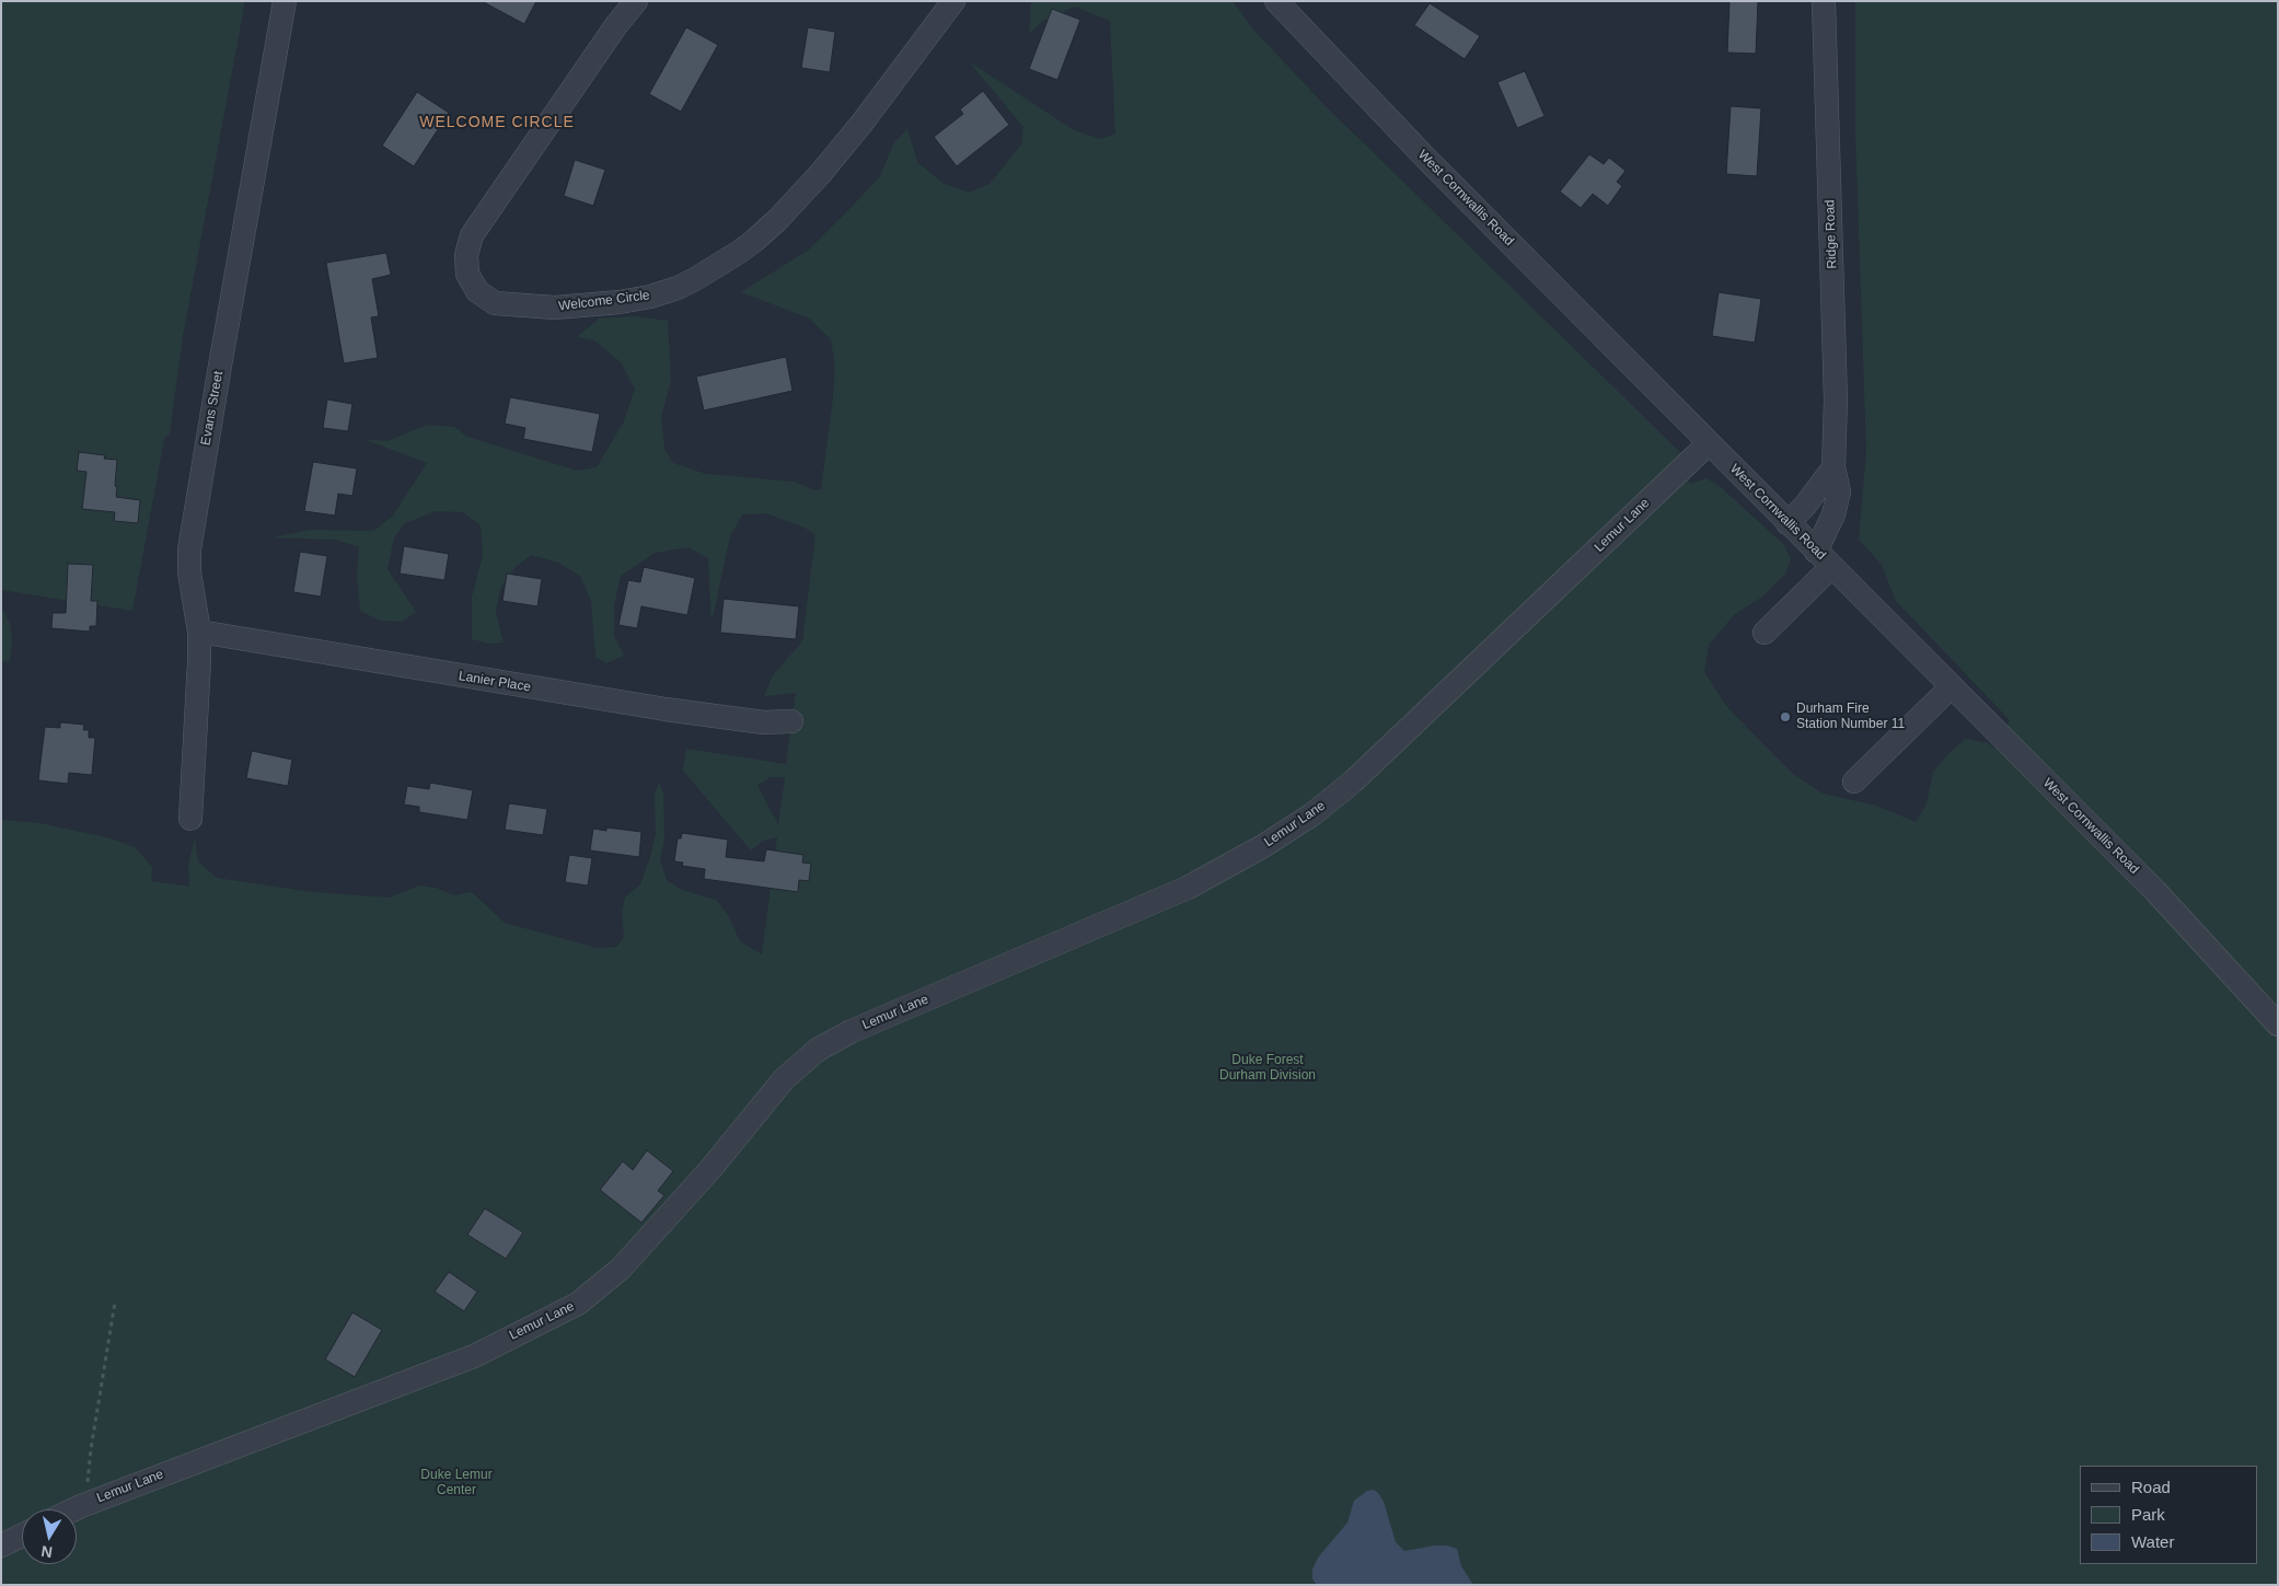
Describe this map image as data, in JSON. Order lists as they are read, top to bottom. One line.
{"streets":{"street":["West Cornwallis Road","Ridge Road","Welcome Circle","Evans Street","Lemur Lane","Lanier Place"]},"crossings":[["West Cornwallis Road","Ridge Road"],["West Cornwallis Road","Lemur Lane"],["Evans Street","Lanier Place"]],"districts":["WELCOME CIRCLE"],"parks":["Duke Forest Durham Division","Duke Lemur Center"],"places":["Durham Fire Station Number 11"],"legend":["Road","Park","Water"],"north":"bottom"}
